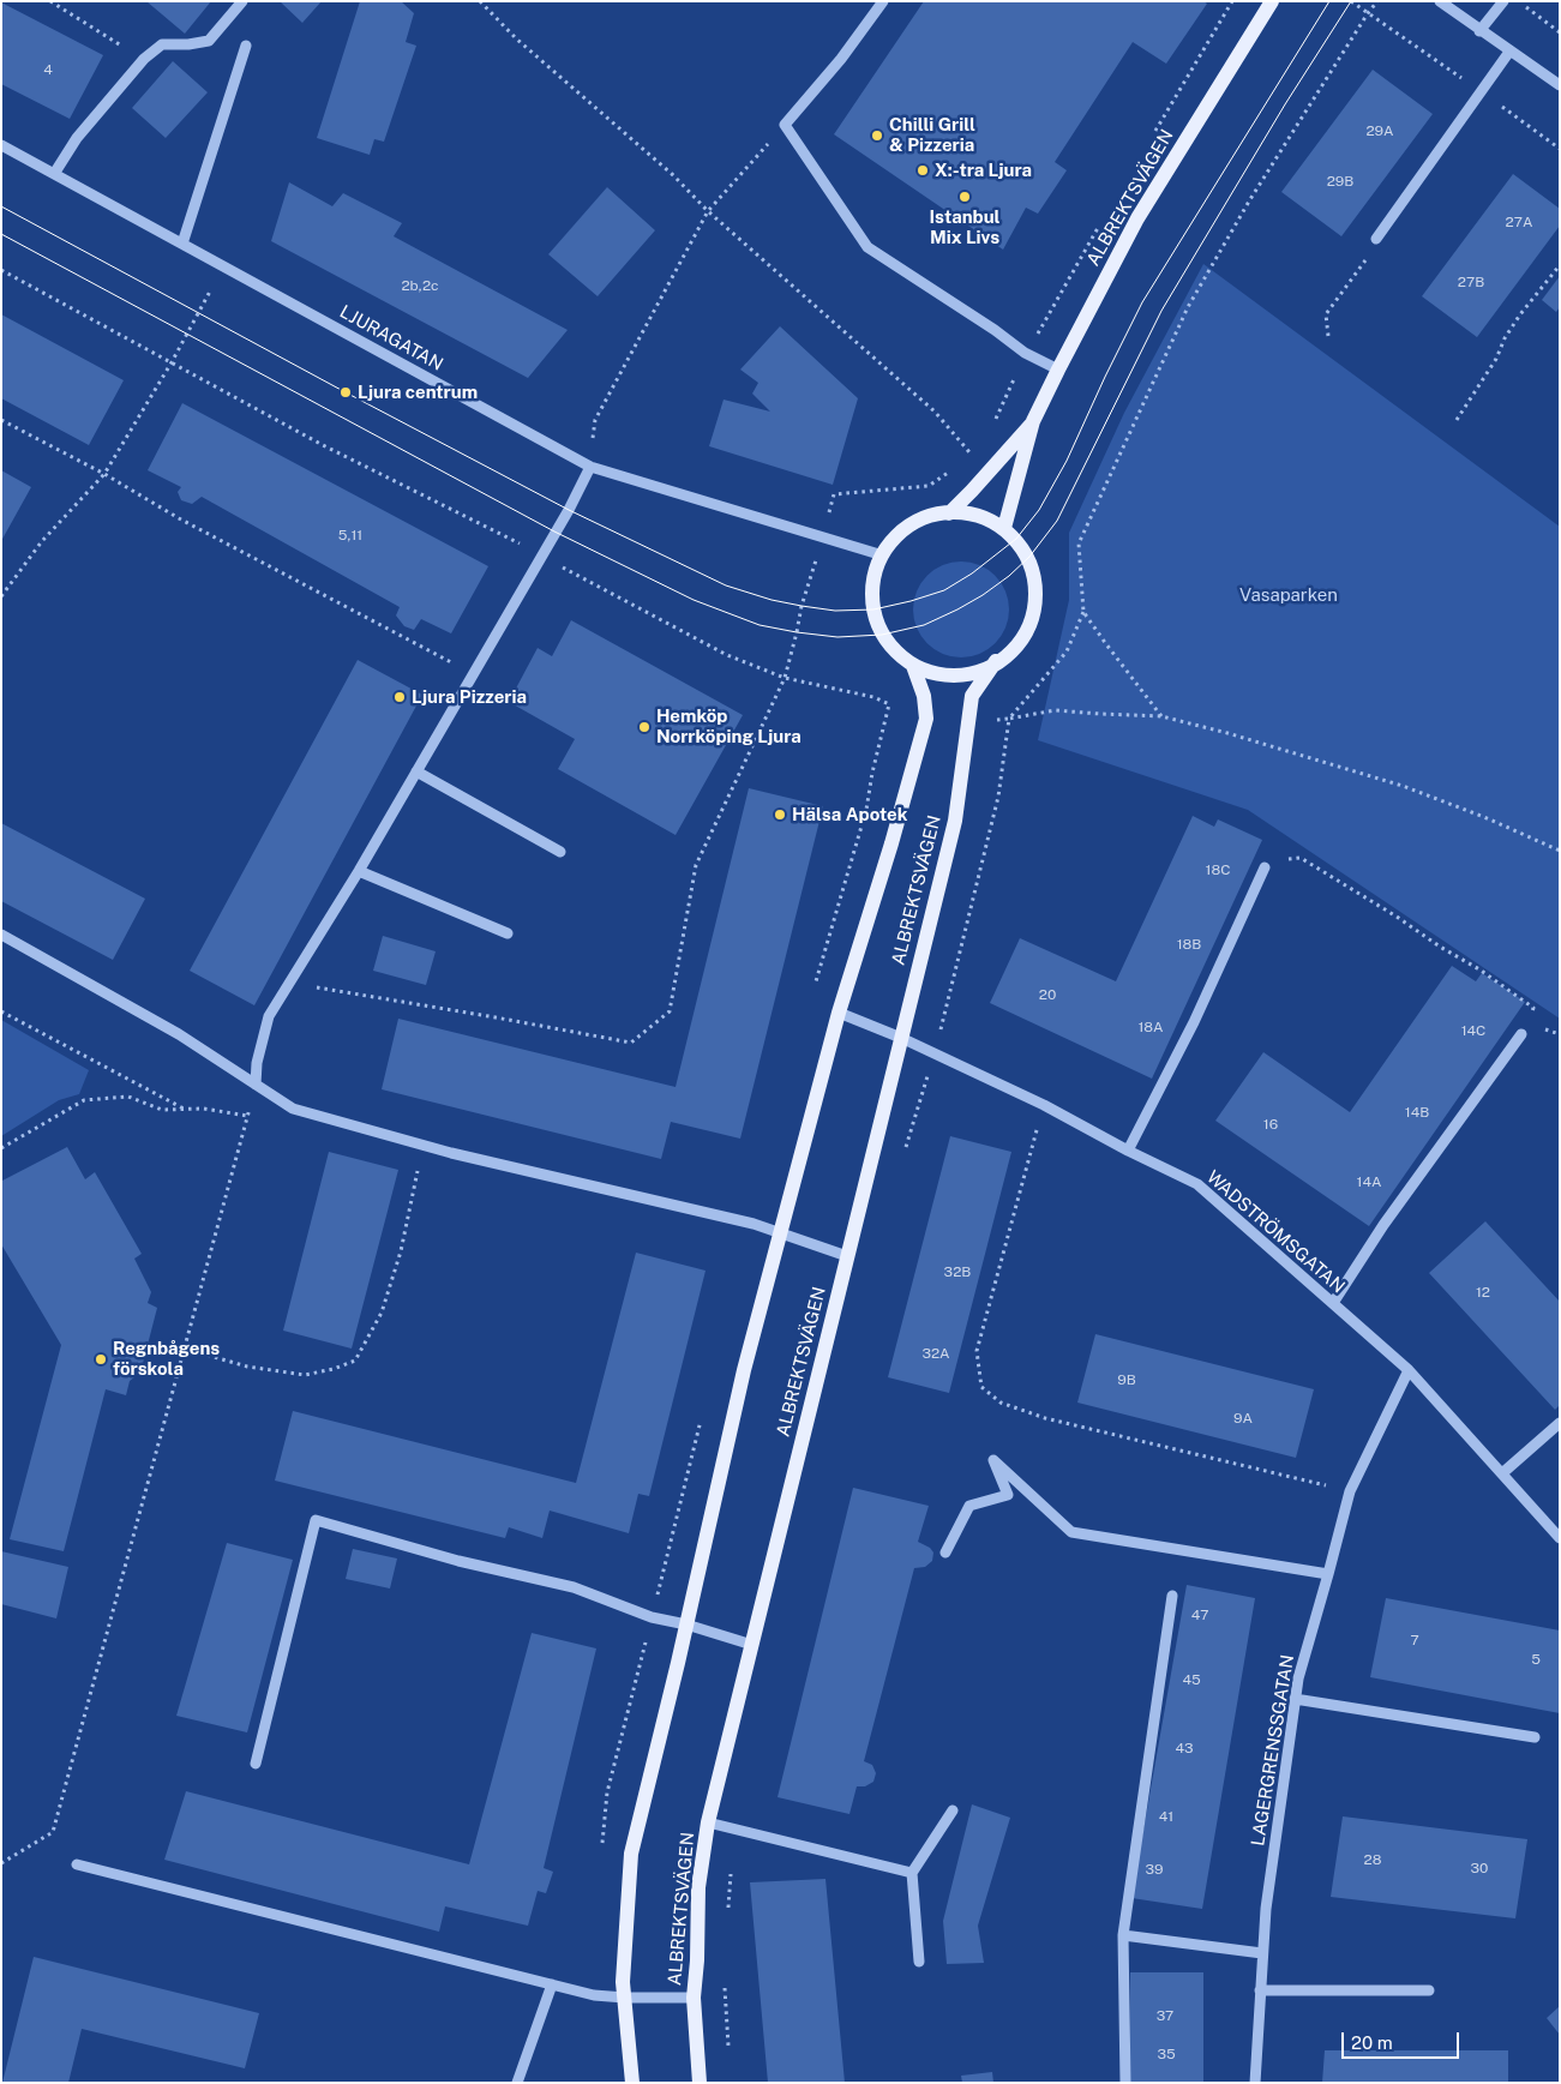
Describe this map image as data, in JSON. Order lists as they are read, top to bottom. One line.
{"streets":{"main road":["ALBREKTSVÄGEN"],"street":["LJURAGATAN","WADSTRÖMSGATAN","LAGERGRENSSGATAN"]},"crossings":[["ALBREKTSVÄGEN","LJURAGATAN"],["ALBREKTSVÄGEN","WADSTRÖMSGATAN"],["WADSTRÖMSGATAN","LAGERGRENSSGATAN"]],"parks":["Vasaparken"],"places":["Chilli Grill & Pizzeria","X:-tra Ljura","Istanbul Mix Livs","Ljura centrum","Ljura Pizzeria","Hemköp Norrköping Ljura","Hälsa Apotek","Regnbågens förskola"],"house_numbers":["4","29A","29B","27A","27B","2b,2c","5,11","18C","18B","20","18A","14C","14B","16","14A","32B","12","32A","9B","9A","47","7","5","45","43","41","28","30","39","37","35"],"scale_bar":"20 m"}
